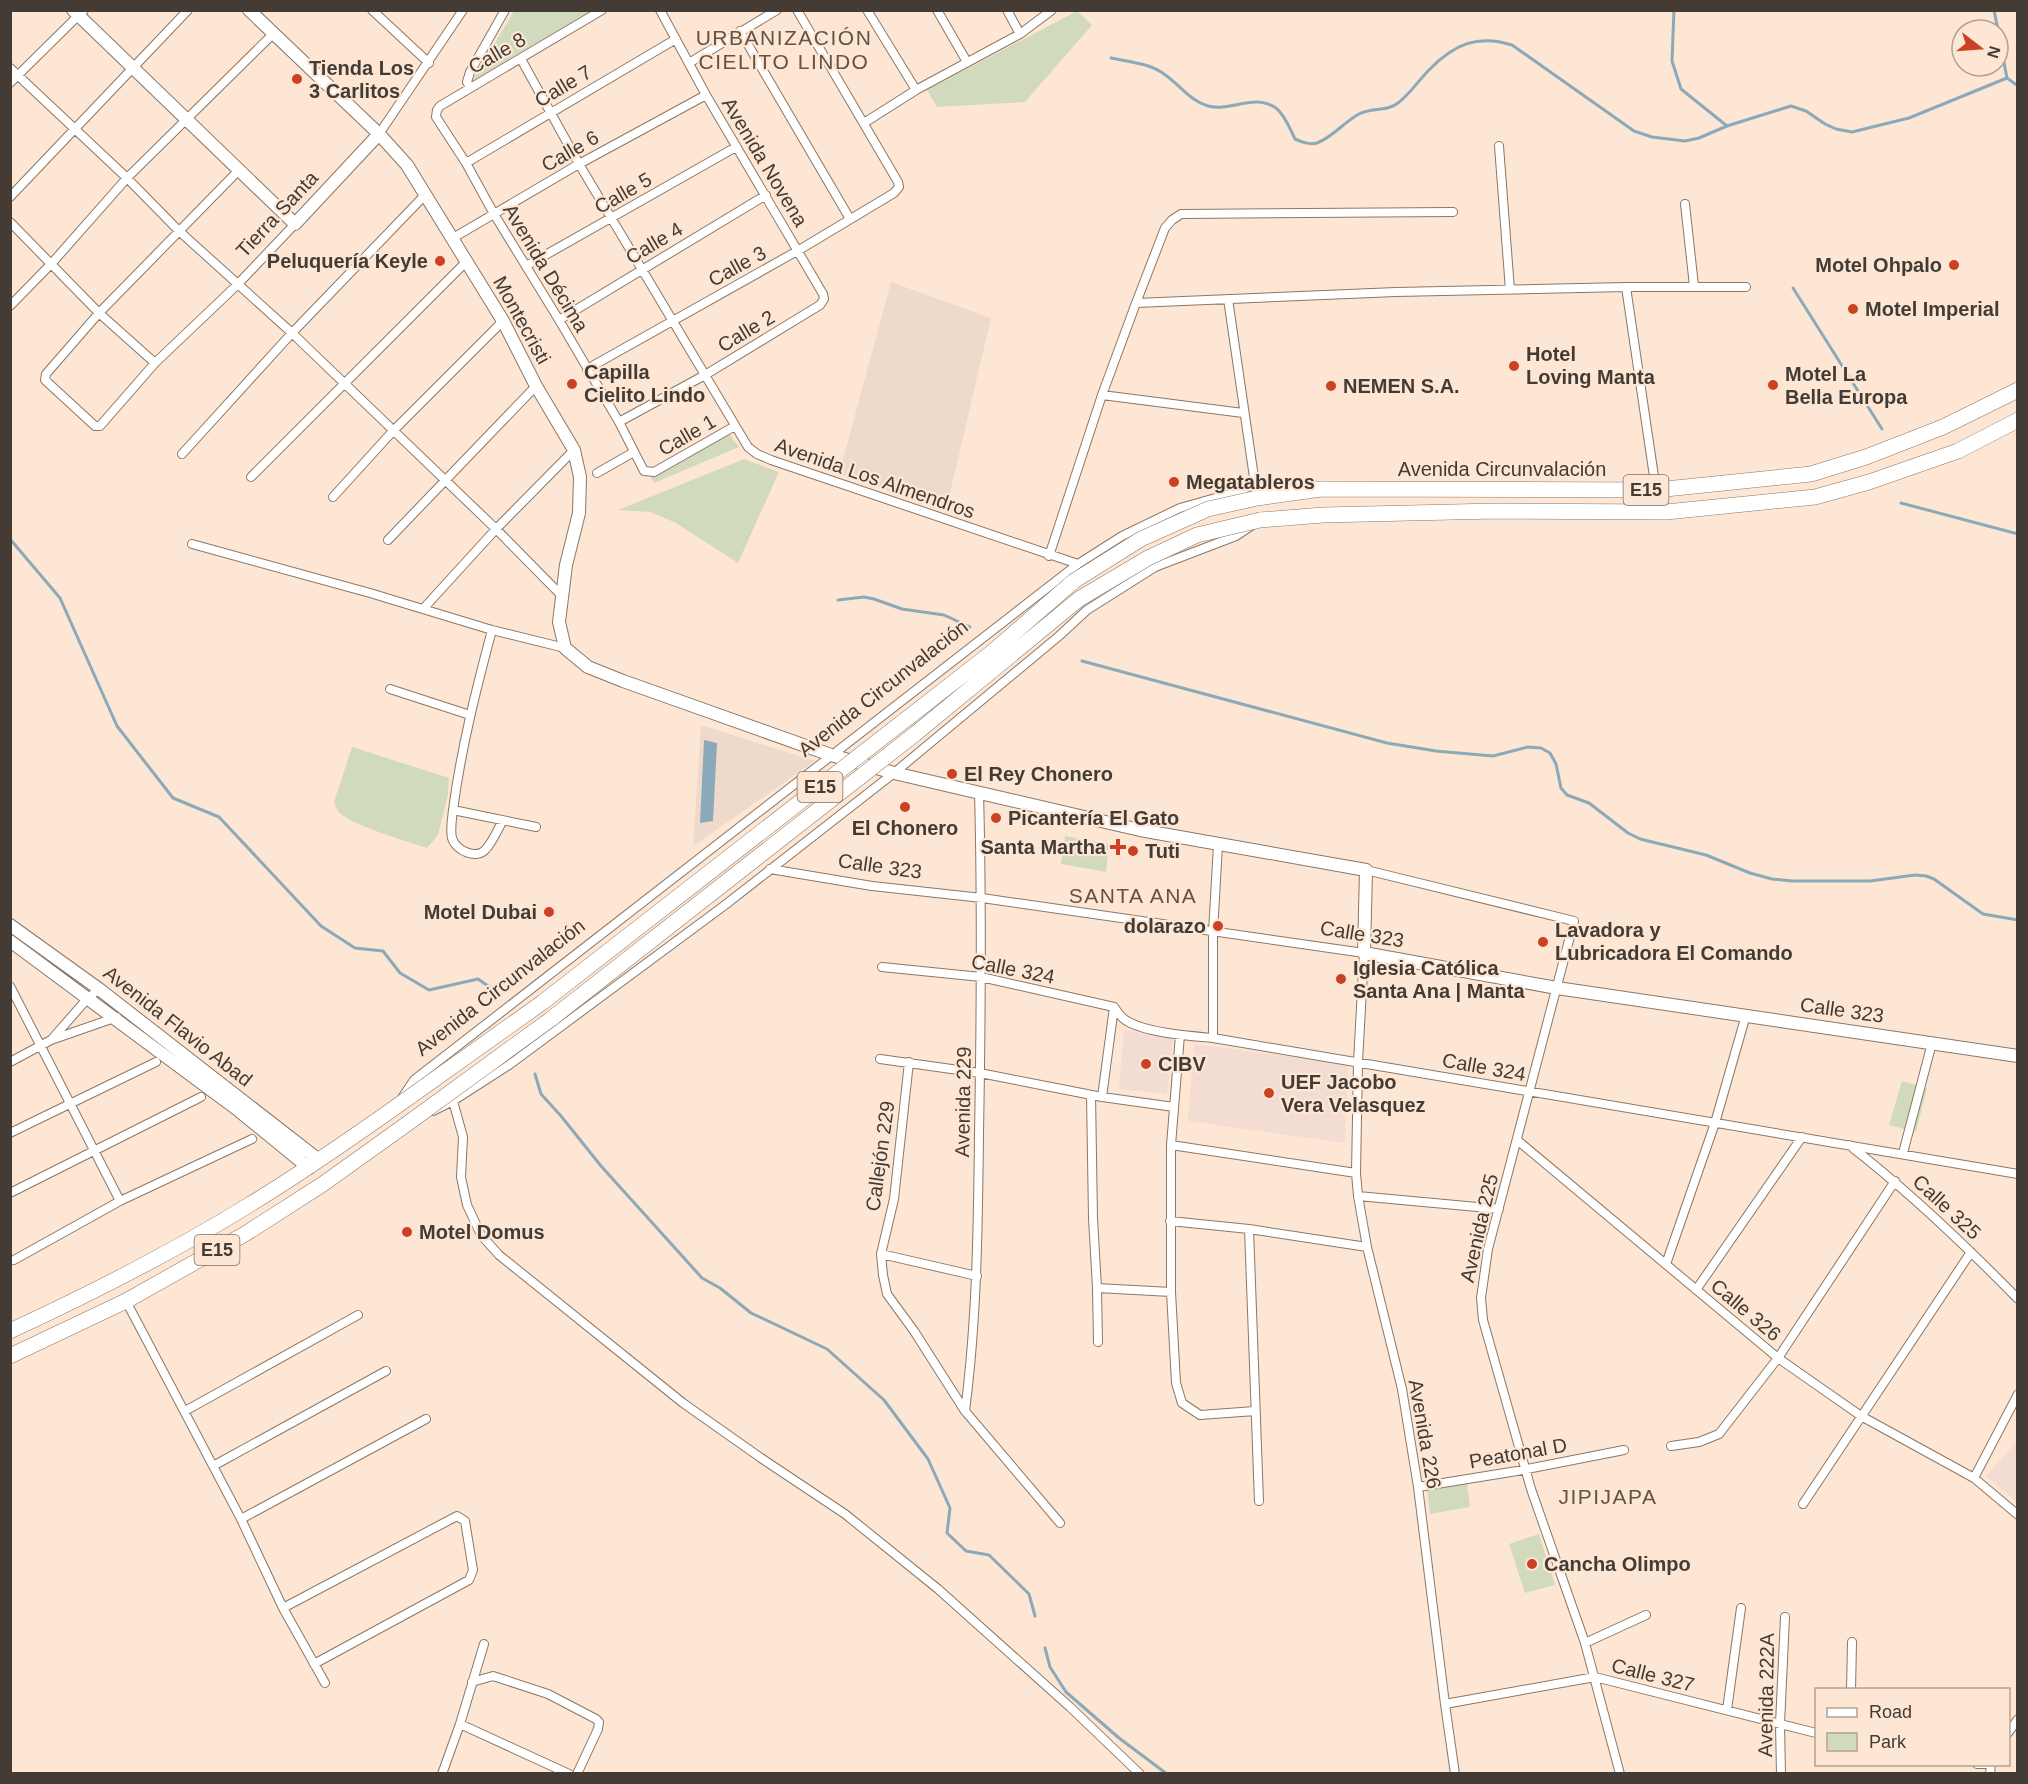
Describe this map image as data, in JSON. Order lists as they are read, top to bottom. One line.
{"streets":{"highway":["Avenida Circunvalación","E15"],"street":["Calle 8","Calle 7","Calle 6","Avenida Novena","Calle 5","Tierra Santa","Calle 4","Calle 3","Avenida Décima","Montecristi","Calle 2","Calle 1","Avenida Los Almendros","Calle 323","Calle 324","Avenida Flavio Abad","Avenida 229","Callejón 229","Calle 325","Avenida 225","Calle 326","Avenida 226","Peatonal D","Calle 327","Avenida 222A"]},"crossings":[["Calle 8","Avenida Décima"],["Calle 8","Avenida Los Almendros"],["Calle 7","Avenida Novena"],["Calle 7","Avenida Décima"],["Calle 7","Avenida Los Almendros"],["Calle 6","Avenida Novena"],["Calle 6","Avenida Décima"],["Calle 6","Montecristi"],["Calle 6","Avenida Los Almendros"],["Avenida Novena","Calle 5"],["Avenida Novena","Calle 4"],["Avenida Novena","Calle 3"],["Avenida Novena","Calle 2"],["Calle 5","Avenida Décima"],["Calle 5","Avenida Los Almendros"],["Tierra Santa","Montecristi"],["Calle 4","Avenida Décima"],["Calle 4","Avenida Los Almendros"],["Calle 3","Avenida Décima"],["Calle 3","Avenida Los Almendros"],["Avenida Décima","Calle 2"],["Avenida Décima","Calle 1"],["Calle 2","Avenida Los Almendros"],["Calle 1","Avenida Los Almendros"],["Avenida Circunvalación","Avenida Los Almendros"],["Avenida Circunvalación","Avenida Flavio Abad"],["E15","Calle 323"],["Calle 323","Avenida 229"],["Calle 323","Avenida 225"],["Calle 323","Avenida 226"],["Calle 324","Avenida 229"],["Calle 324","Calle 325"],["Calle 324","Avenida 225"],["Calle 324","Avenida 226"],["Avenida 229","Callejón 229"],["Avenida 225","Calle 326"],["Avenida 225","Peatonal D"],["Avenida 225","Calle 327"],["Avenida 226","Peatonal D"],["Avenida 226","Calle 327"],["Calle 327","Avenida 222A"]],"districts":["URBANIZACIÓN CIELITO LINDO","SANTA ANA","JIPIJAPA"],"places":{"other":["Tienda Los 3 Carlitos","Peluquería Keyle","Motel Ohpalo","Motel Imperial","Hotel Loving Manta","Capilla Cielito Lindo","Motel La Bella Europa","NEMEN S.A.","Megatableros","El Rey Chonero","El Chonero","Picantería El Gato","Tuti","Motel Dubai","dolarazo","Lavadora y Lubricadora El Comando","Iglesia Católica Santa Ana | Manta","CIBV","UEF Jacobo Vera Velasquez","Motel Domus","Cancha Olimpo"],"health":["Santa Martha"]},"legend":["Road","Park"],"north":"right"}
